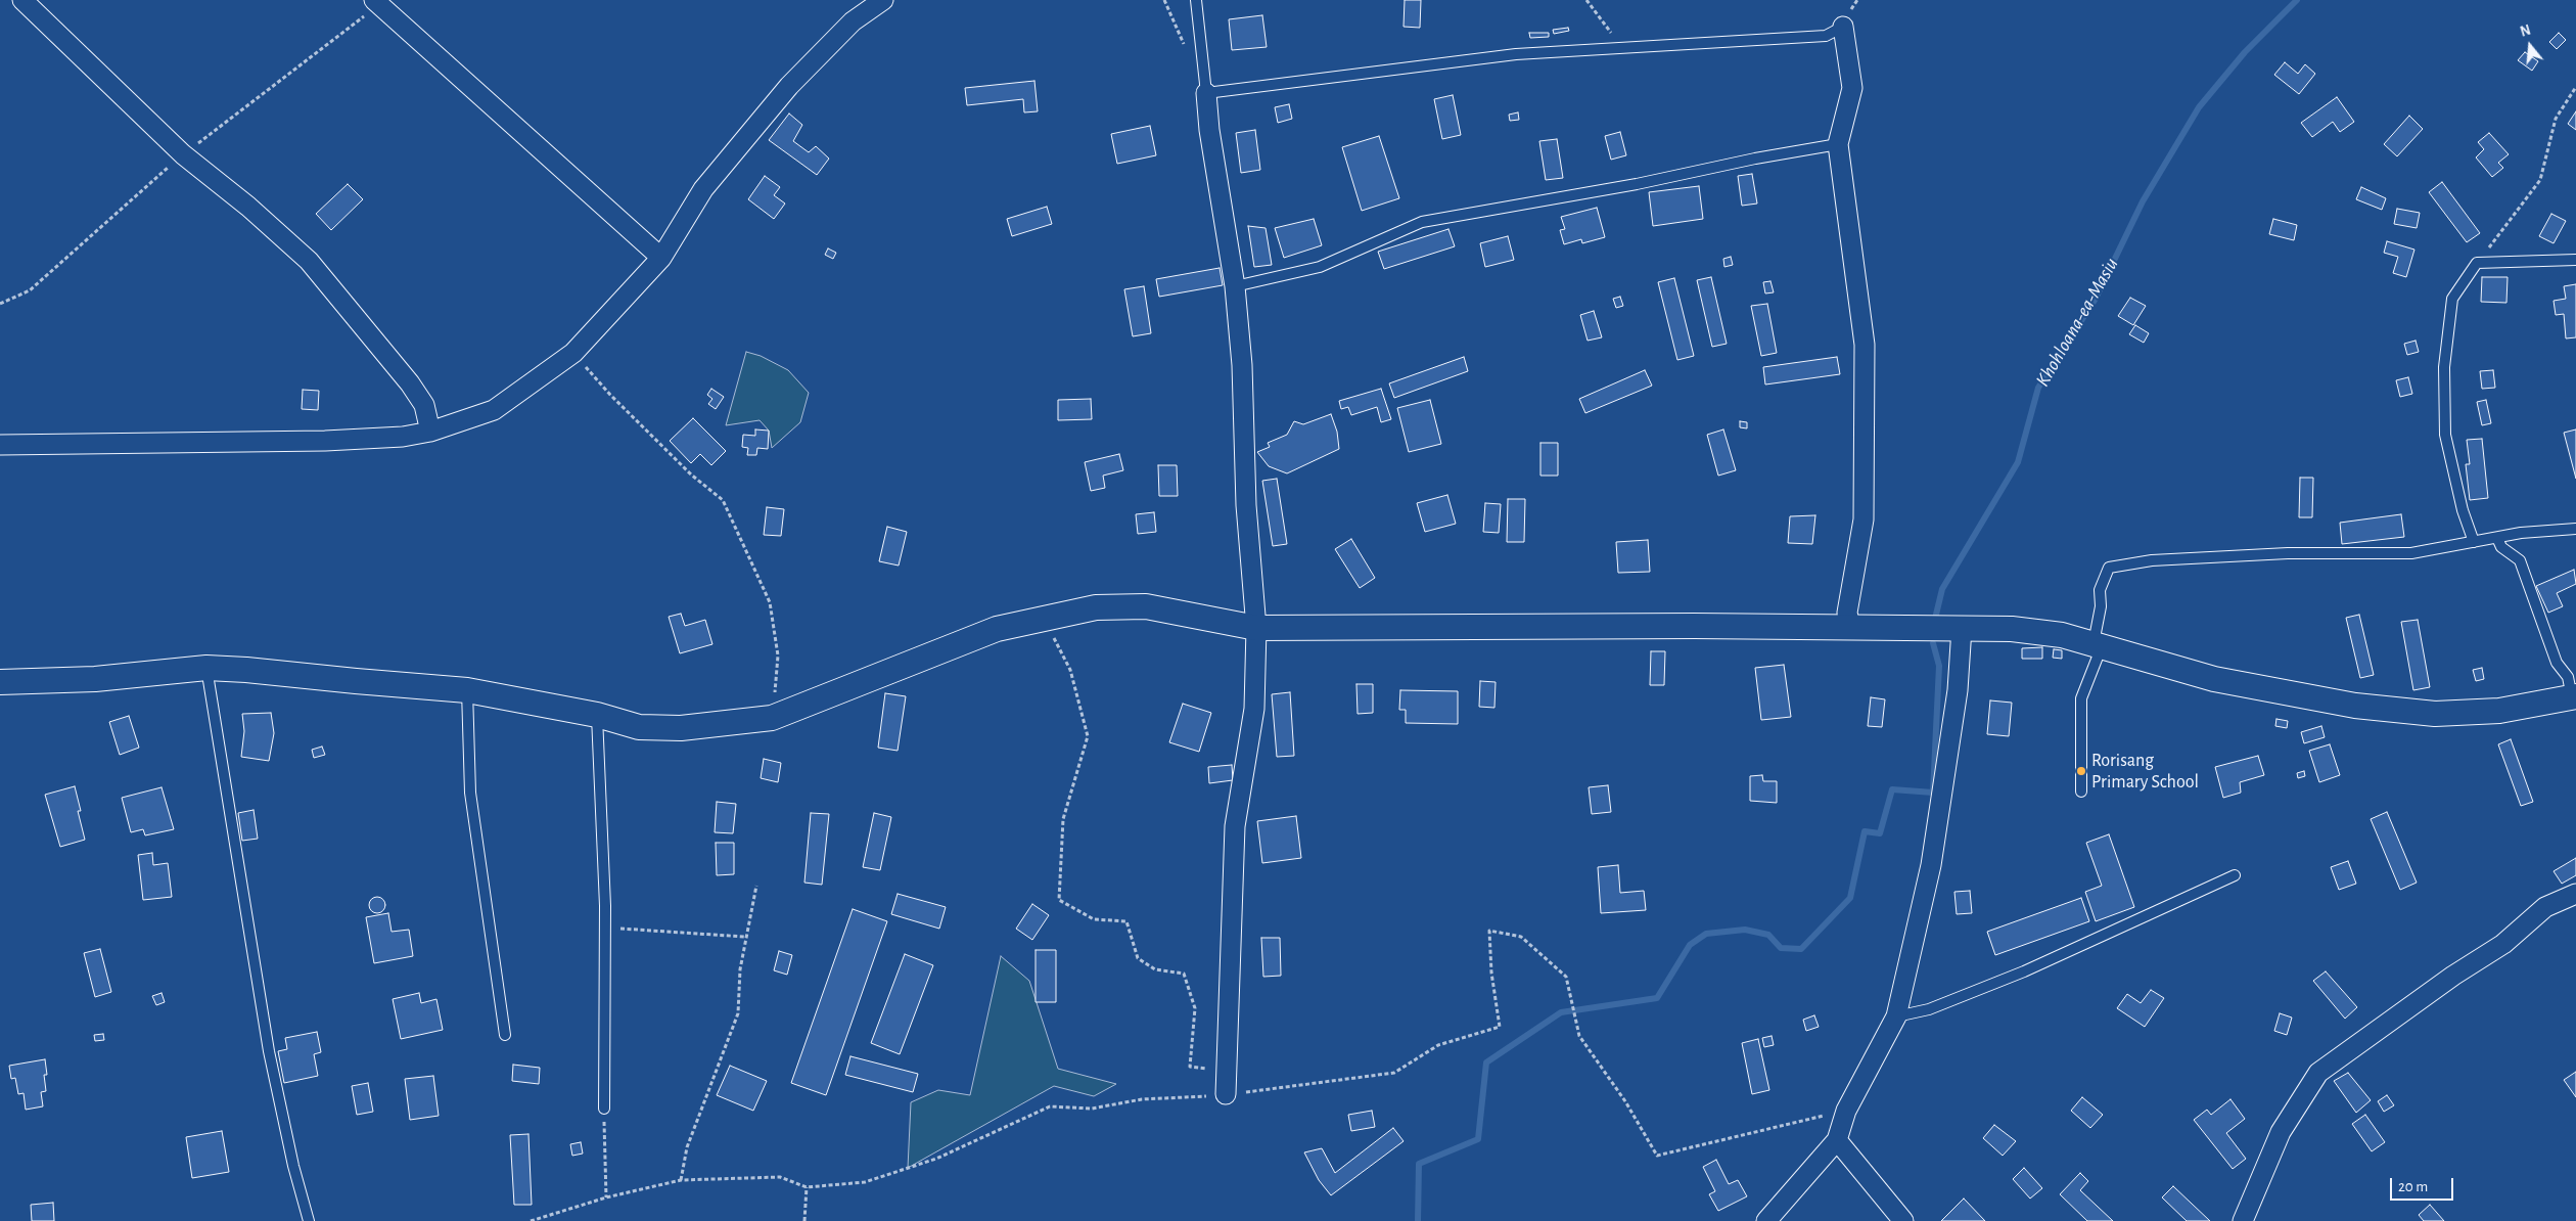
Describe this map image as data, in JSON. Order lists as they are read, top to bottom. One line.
{"water":["Khohloana-ea-Masiu"],"places":["Rorisang Primary School"],"scale_bar":"20 m","north":"top"}
